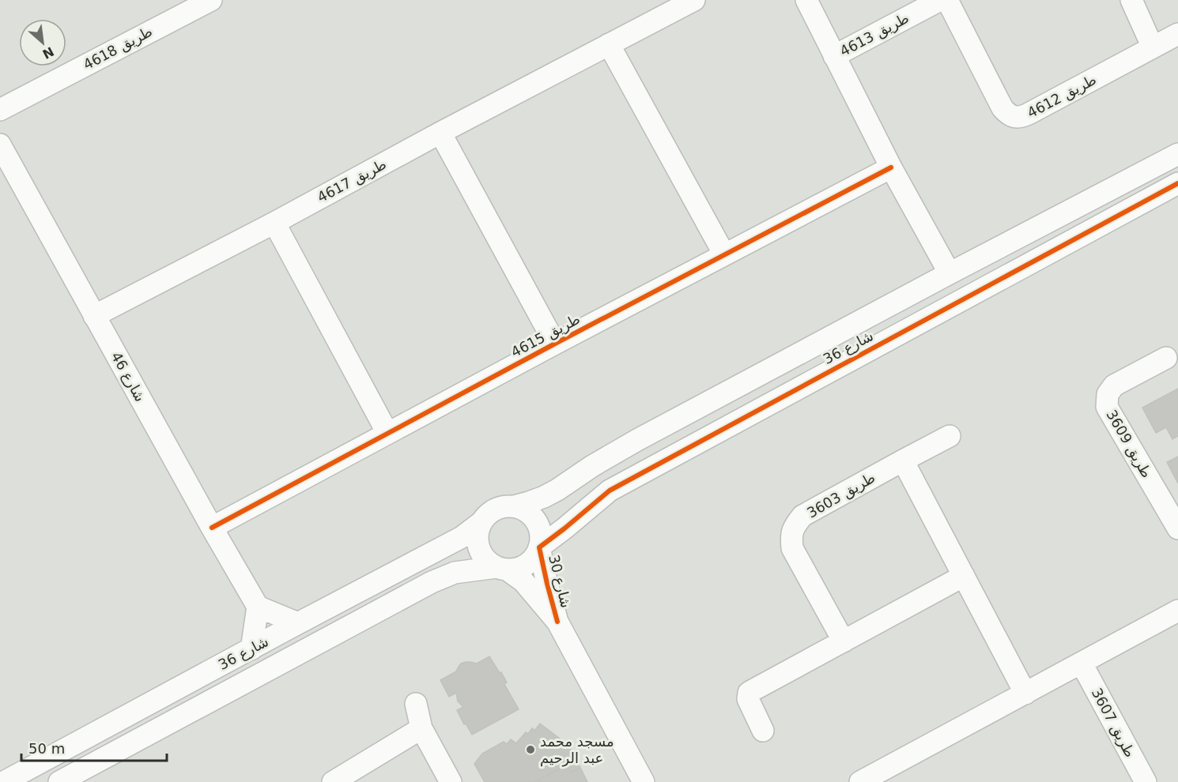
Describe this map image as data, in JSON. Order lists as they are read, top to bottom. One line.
{"streets":{"street":["طريق 4613","طريق 4618","طريق 4612","طريق 4617","طريق 4615","شارع 36","شارع 46","طريق 3609","طريق 3603","شارع 30","طريق 3607"]},"crossings":[["طريق 4617","طريق 4615"],["طريق 4617","شارع 46"],["طريق 4615","شارع 46"],["شارع 36","شارع 30"]],"places":["مسجد محمد عبد الرحيم"],"scale_bar":"50 m","north":"bottom right"}
